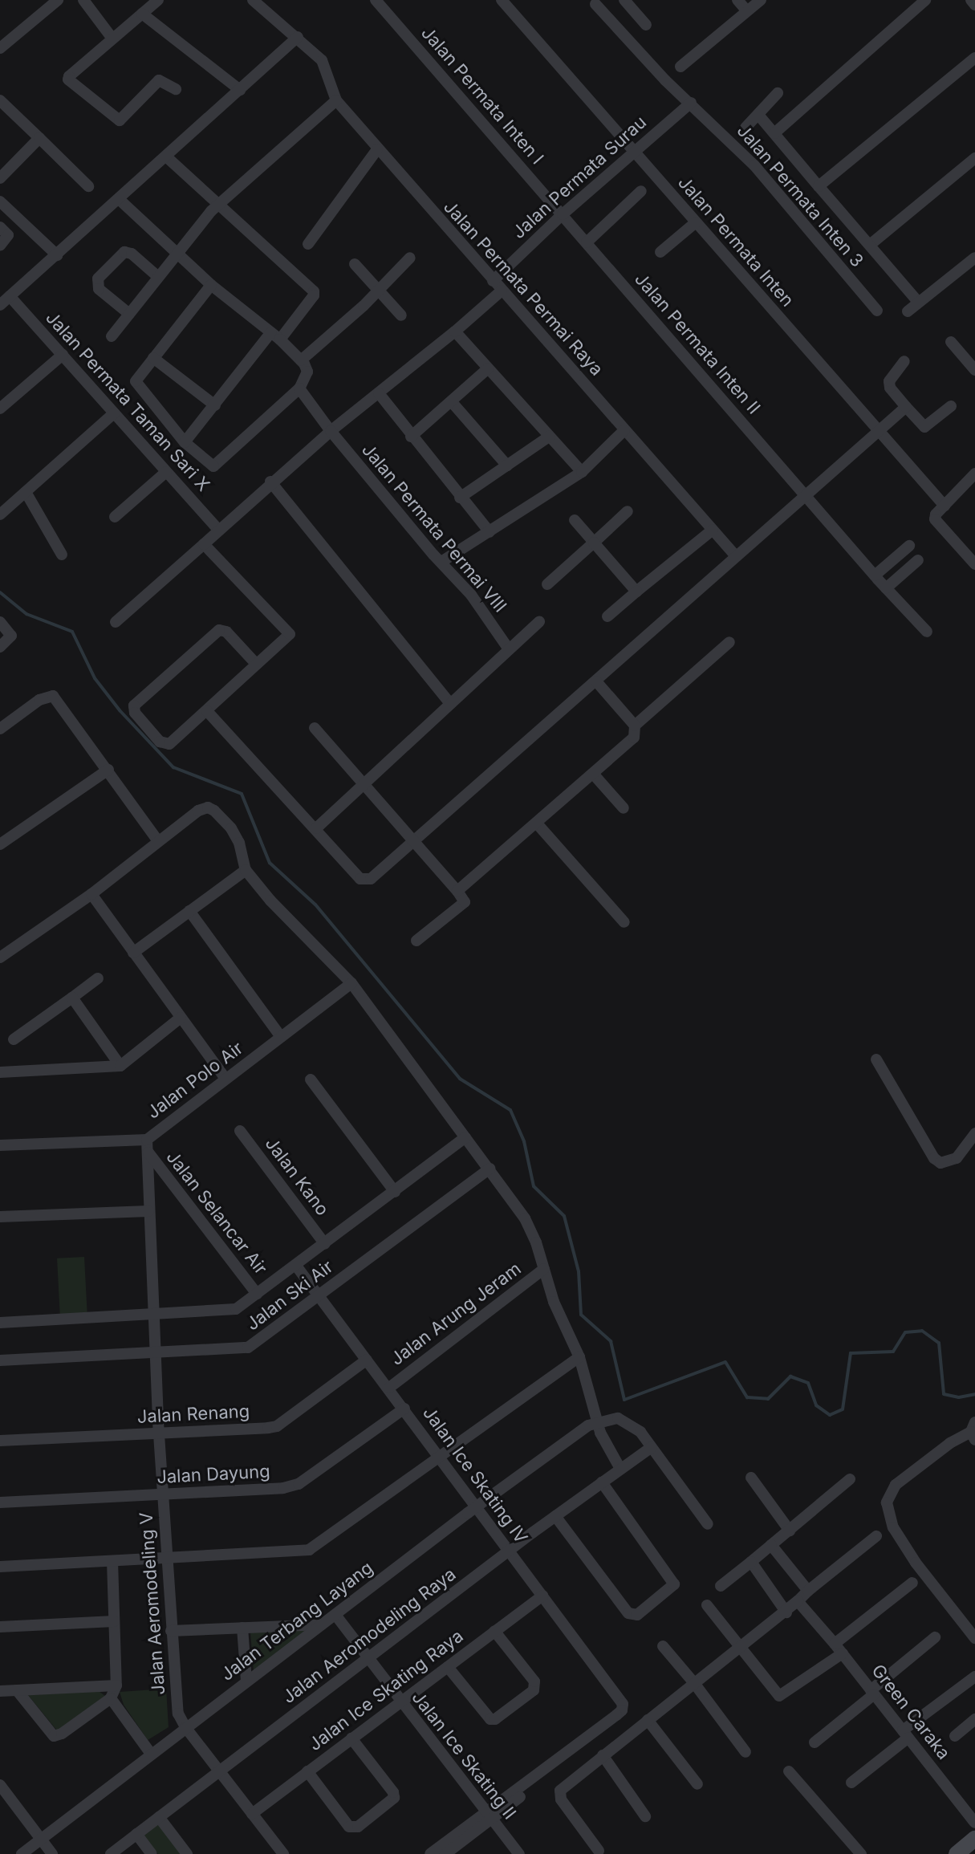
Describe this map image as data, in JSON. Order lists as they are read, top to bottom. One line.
{"streets":{"street":["Jalan Permata Inten I","Jalan Permata Surau","Jalan Permata Inten 3","Jalan Permata Inten","Jalan Permata Permai Raya","Jalan Permata Inten II","Jalan Permata Taman Sari X","Jalan Permata Permai VIII","Jalan Polo Air","Jalan Kano","Jalan Selancar Air","Jalan Ski Air","Jalan Arung Jeram","Jalan Renang","Jalan Dayung","Jalan Ice Skating IV","Jalan Aeromodeling V","Jalan Terbang Layang","Jalan Aeromodeling Raya","Jalan Ice Skating Raya","Green Caraka","Jalan Ice Skating II"]},"crossings":[["Jalan Permata Inten I","Jalan Permata Surau"],["Jalan Permata Inten I","Jalan Permata Inten II"],["Jalan Permata Surau","Jalan Permata Inten 3"],["Jalan Permata Surau","Jalan Permata Inten"],["Jalan Permata Surau","Jalan Permata Permai Raya"],["Jalan Permata Surau","Jalan Permata Inten II"],["Jalan Polo Air","Jalan Arung Jeram"],["Jalan Polo Air","Jalan Aeromodeling V"],["Jalan Kano","Jalan Ski Air"],["Jalan Selancar Air","Jalan Ski Air"],["Jalan Selancar Air","Jalan Aeromodeling V"],["Jalan Ski Air","Jalan Arung Jeram"],["Jalan Ski Air","Jalan Ice Skating IV"],["Jalan Ski Air","Jalan Aeromodeling V"],["Jalan Arung Jeram","Jalan Ice Skating IV"],["Jalan Renang","Jalan Ice Skating IV"],["Jalan Renang","Jalan Aeromodeling V"],["Jalan Dayung","Jalan Ice Skating IV"],["Jalan Dayung","Jalan Aeromodeling V"],["Jalan Ice Skating IV","Jalan Terbang Layang"],["Jalan Ice Skating IV","Jalan Aeromodeling Raya"],["Jalan Ice Skating IV","Jalan Ice Skating Raya"],["Jalan Ice Skating IV","Jalan Ice Skating II"],["Jalan Aeromodeling V","Jalan Terbang Layang"],["Jalan Aeromodeling V","Jalan Aeromodeling Raya"],["Jalan Aeromodeling V","Jalan Ice Skating Raya"],["Jalan Terbang Layang","Jalan Ice Skating II"],["Jalan Aeromodeling Raya","Jalan Ice Skating II"],["Jalan Ice Skating Raya","Jalan Ice Skating II"]]}
